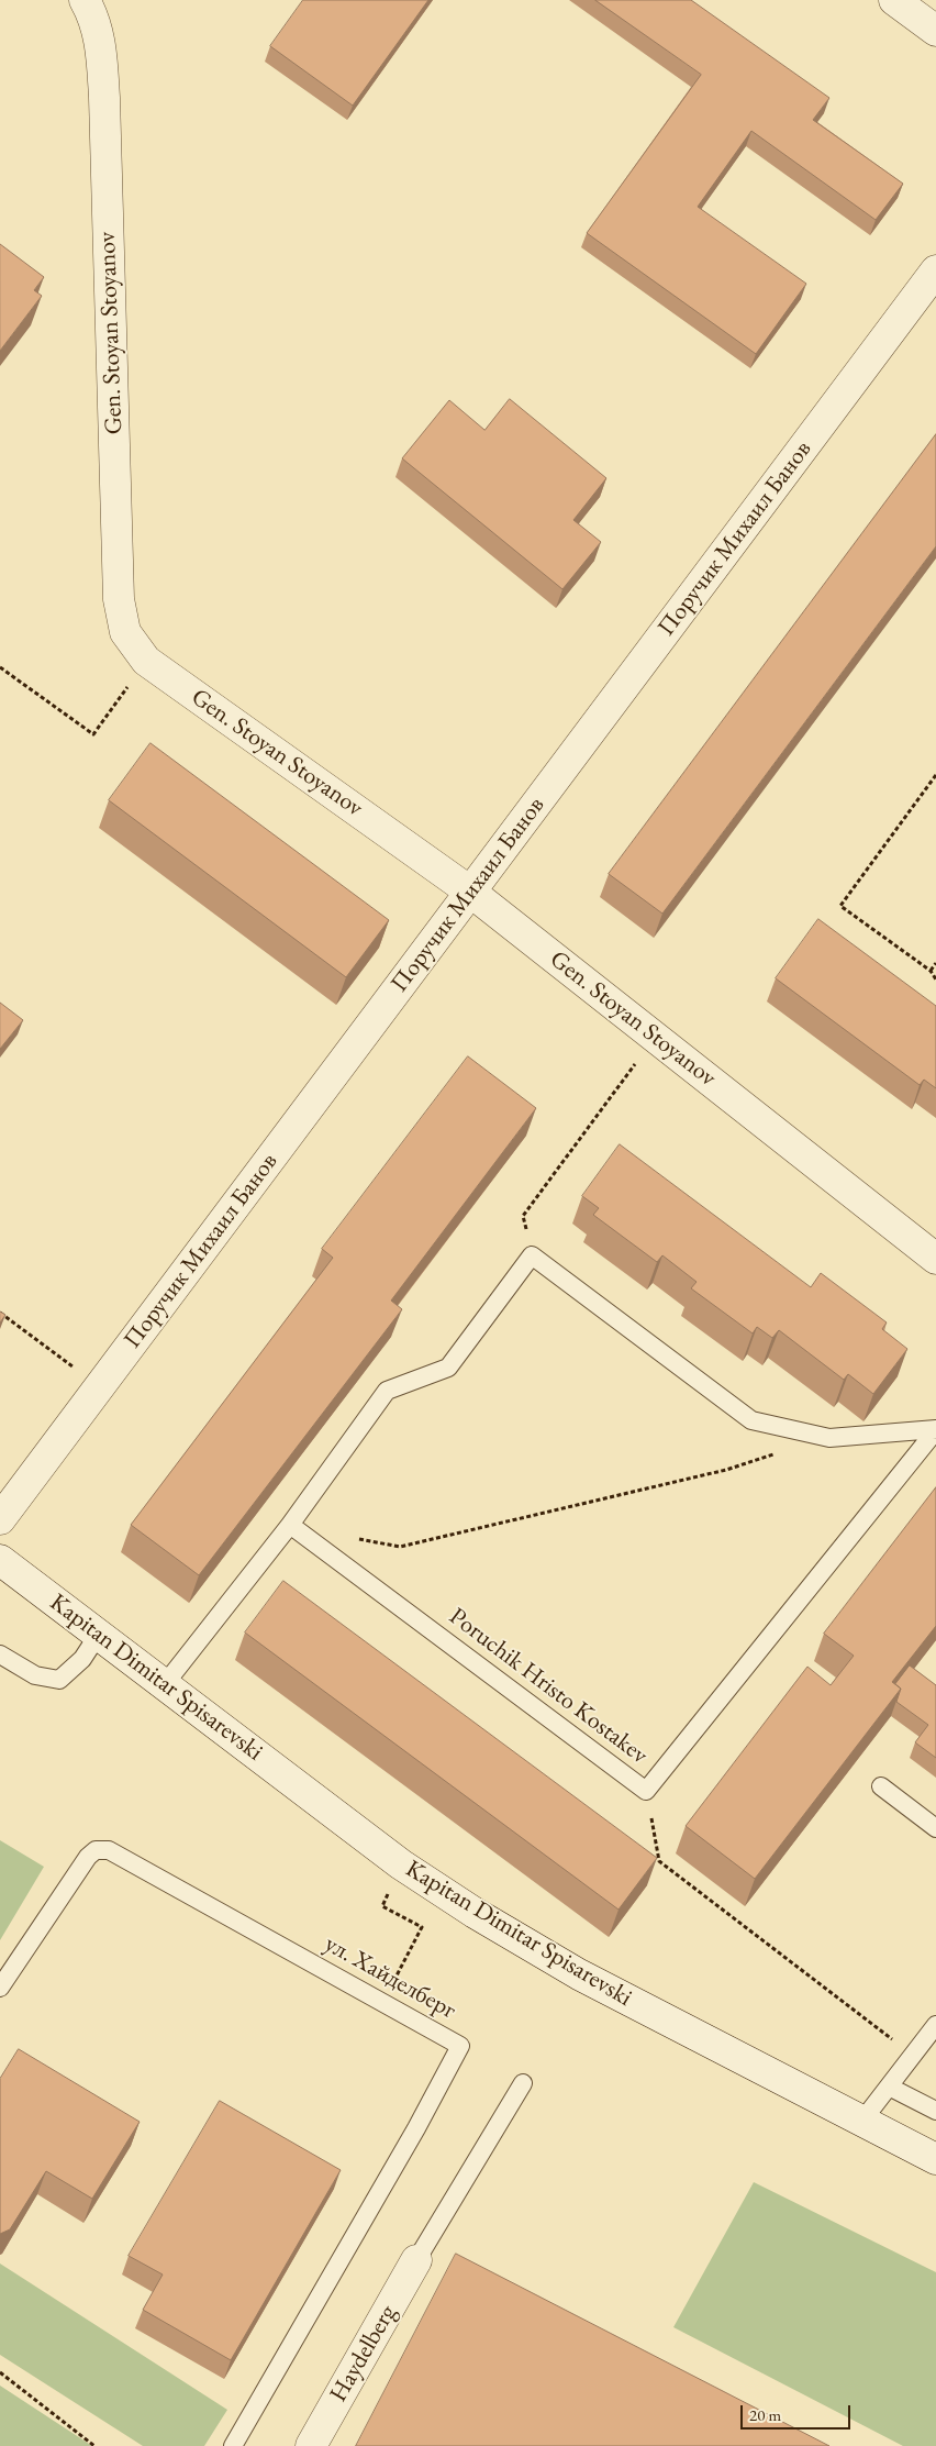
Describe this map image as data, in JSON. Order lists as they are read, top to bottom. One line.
{"streets":{"street":["Gen. Stoyan Stoyanov","Поручик Михаил Банов","Kapitan Dimitar Spisarevski","Haydelberg"],"lane":["Рoruchik Hristo Kostakev","ул. Хайделберг"]},"crossings":[["Gen. Stoyan Stoyanov","Поручик Михаил Банов"]],"scale_bar":"20 m"}
